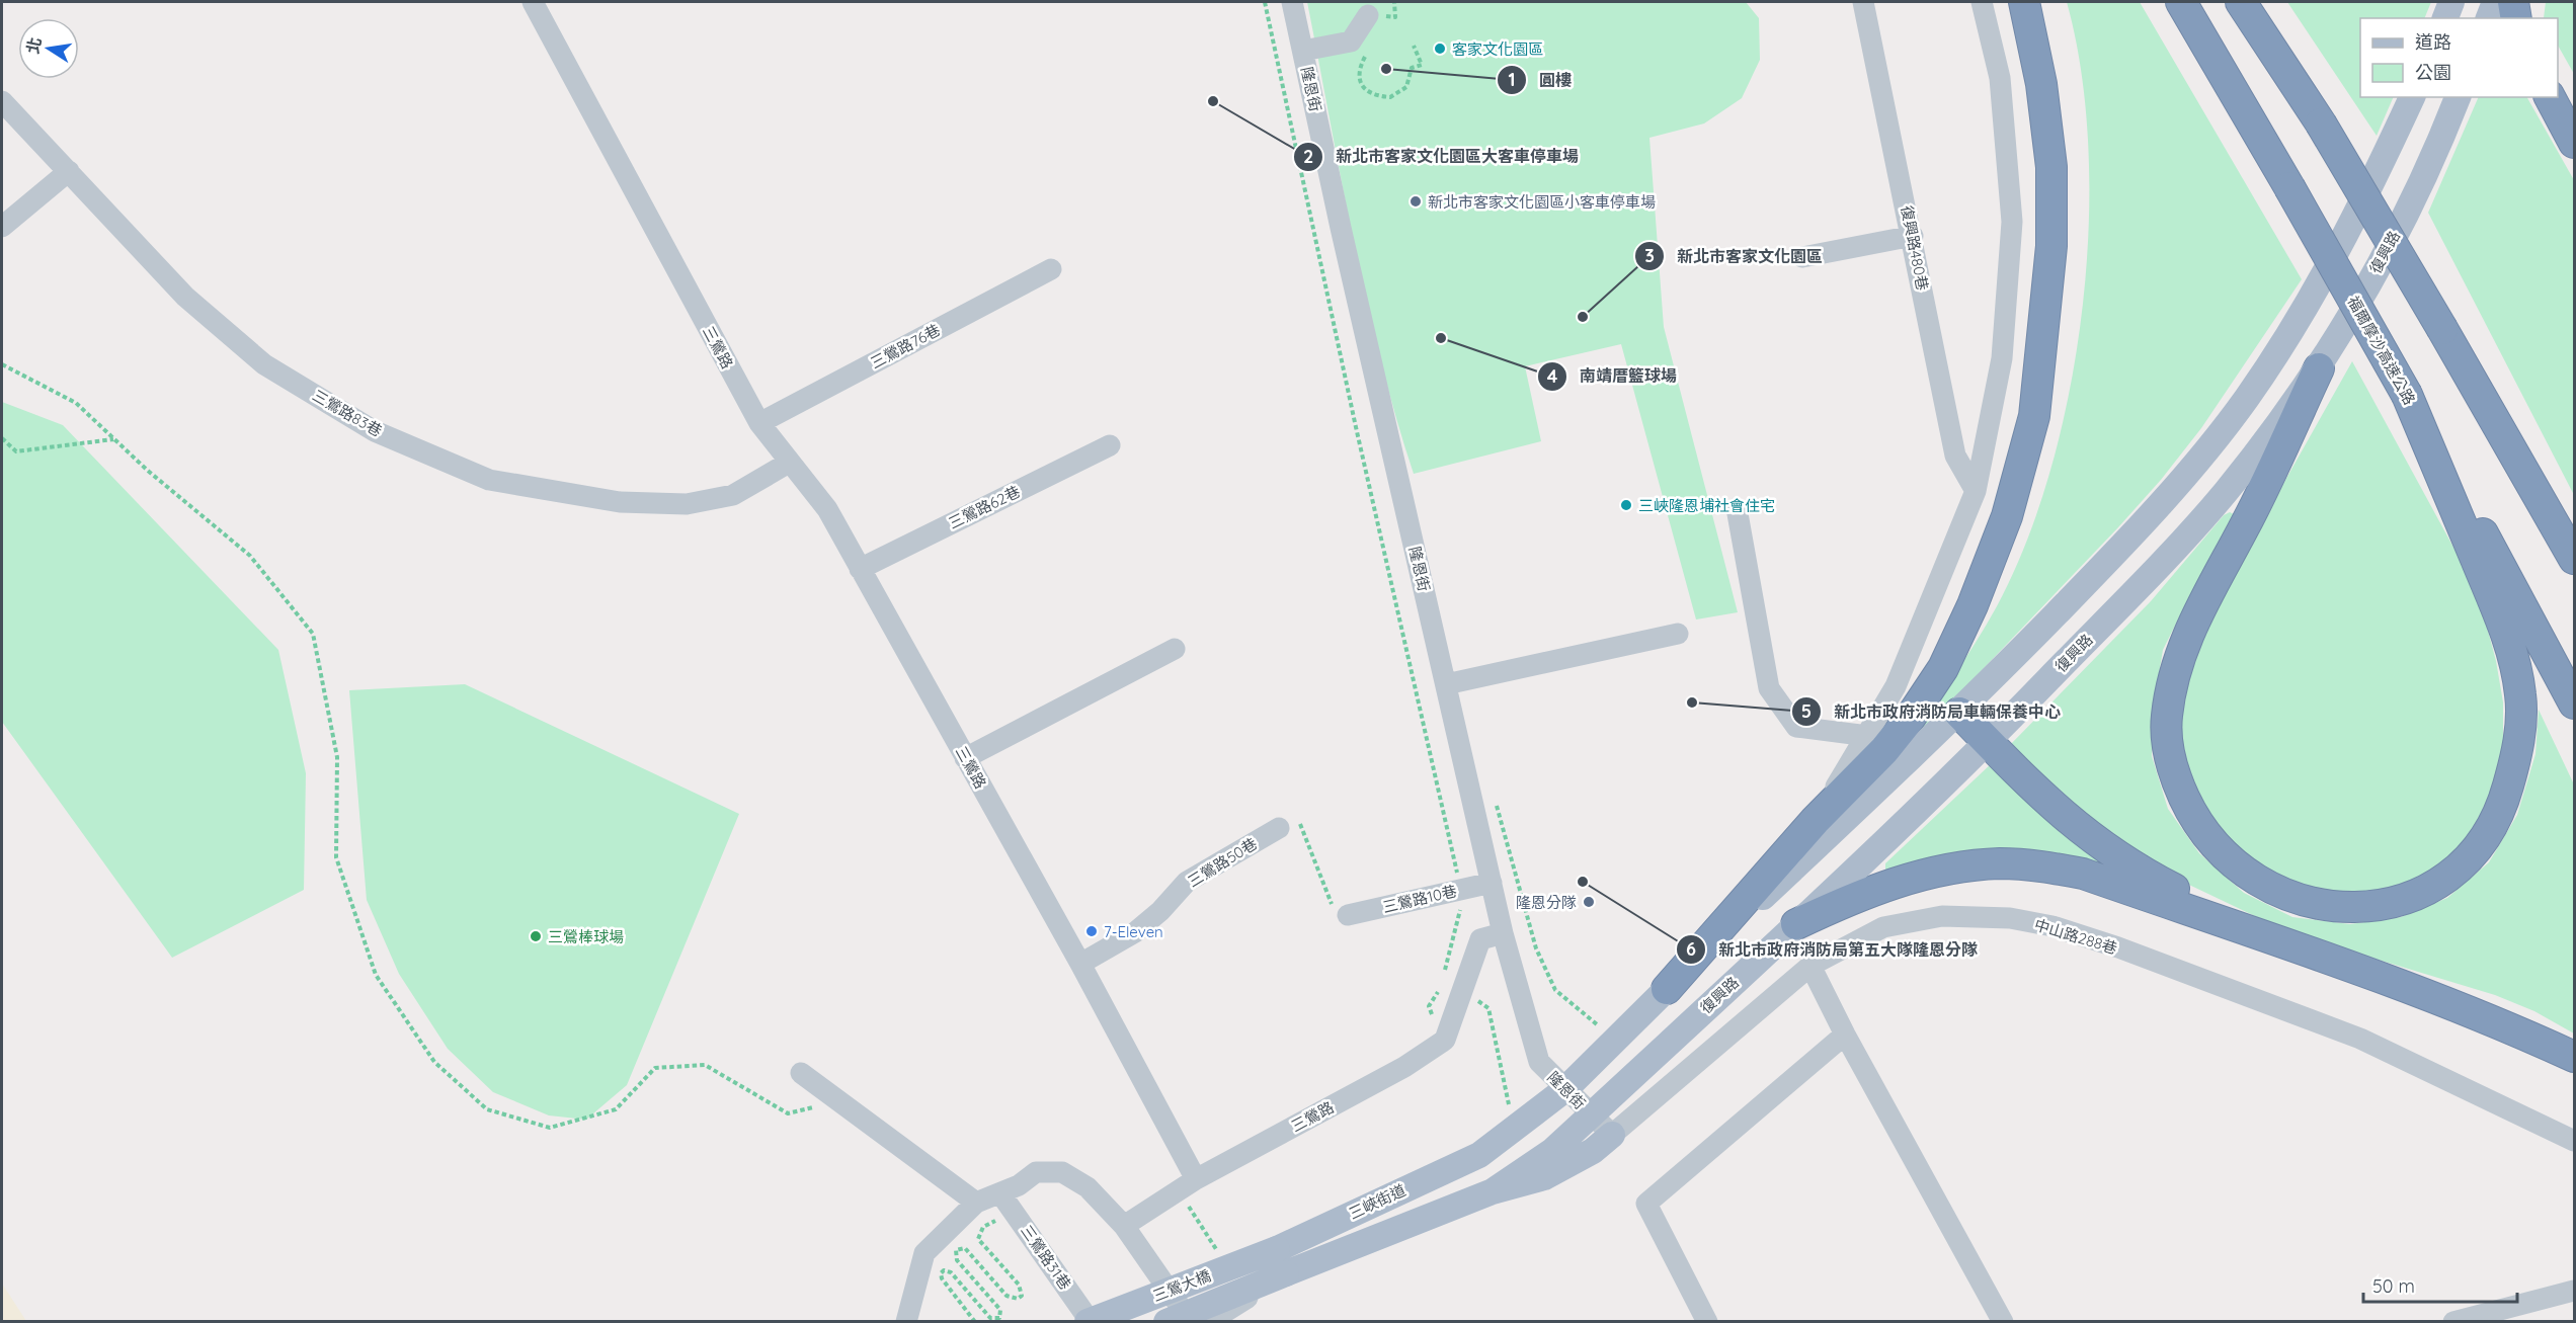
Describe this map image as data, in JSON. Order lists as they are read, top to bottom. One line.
{"streets":{"highway":["福爾摩沙高速公路"],"main road":["復興路","三峽街道","三鶯大橋"],"street":["隆恩街","復興路480巷","三鶯路76巷","三鶯路","三鶯路83巷","三鶯路62巷","三鶯路50巷","三鶯路10巷","中山路288巷","三鶯路31巷"]},"crossings":[["隆恩街","復興路"],["隆恩街","三鶯路10巷"],["隆恩街","中山路288巷"],["隆恩街","三峽街道"],["三鶯路76巷","三鶯路"],["三鶯路","三鶯路83巷"],["三鶯路","三鶯路62巷"],["三鶯路","三鶯路50巷"],["三峽街道","三鶯大橋"],["三鶯路31巷","三鶯大橋"]],"places":["客家文化園區","圓樓","新北市客家文化園區大客車停車場","新北市客家文化園區小客車停車場","新北市客家文化園區","南靖厝籃球場","三峽隆恩埔社會住宅","新北市政府消防局車輛保養中心","新北市政府消防局第五大隊隆恩分隊","隆恩分隊","7-Eleven","三鶯棒球場"],"legend":["道路","公園"],"scale_bar":"50 m","north":"left"}
